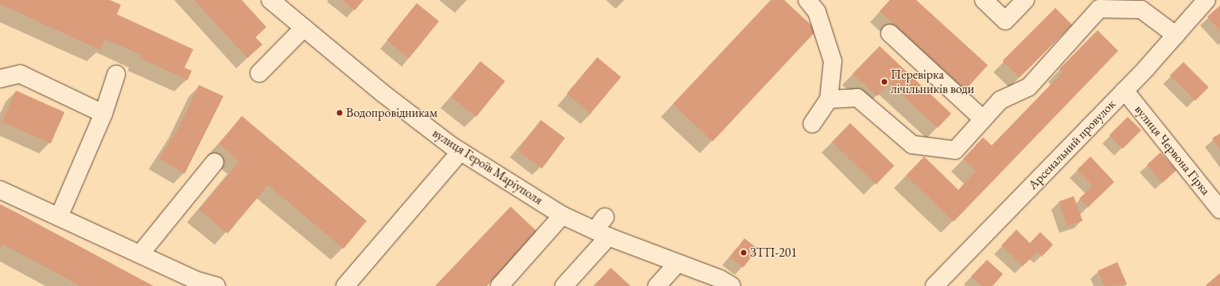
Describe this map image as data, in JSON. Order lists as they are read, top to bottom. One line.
{"streets":{"street":["Арсенальний провулок","вулиця Червона Гірка","вулиця Героїв Маріуполя"]},"crossings":[["Арсенальний провулок","вулиця Червона Гірка"]],"places":["Перевірка лічільників води","Водопровідникам","ЗТП-201"]}
